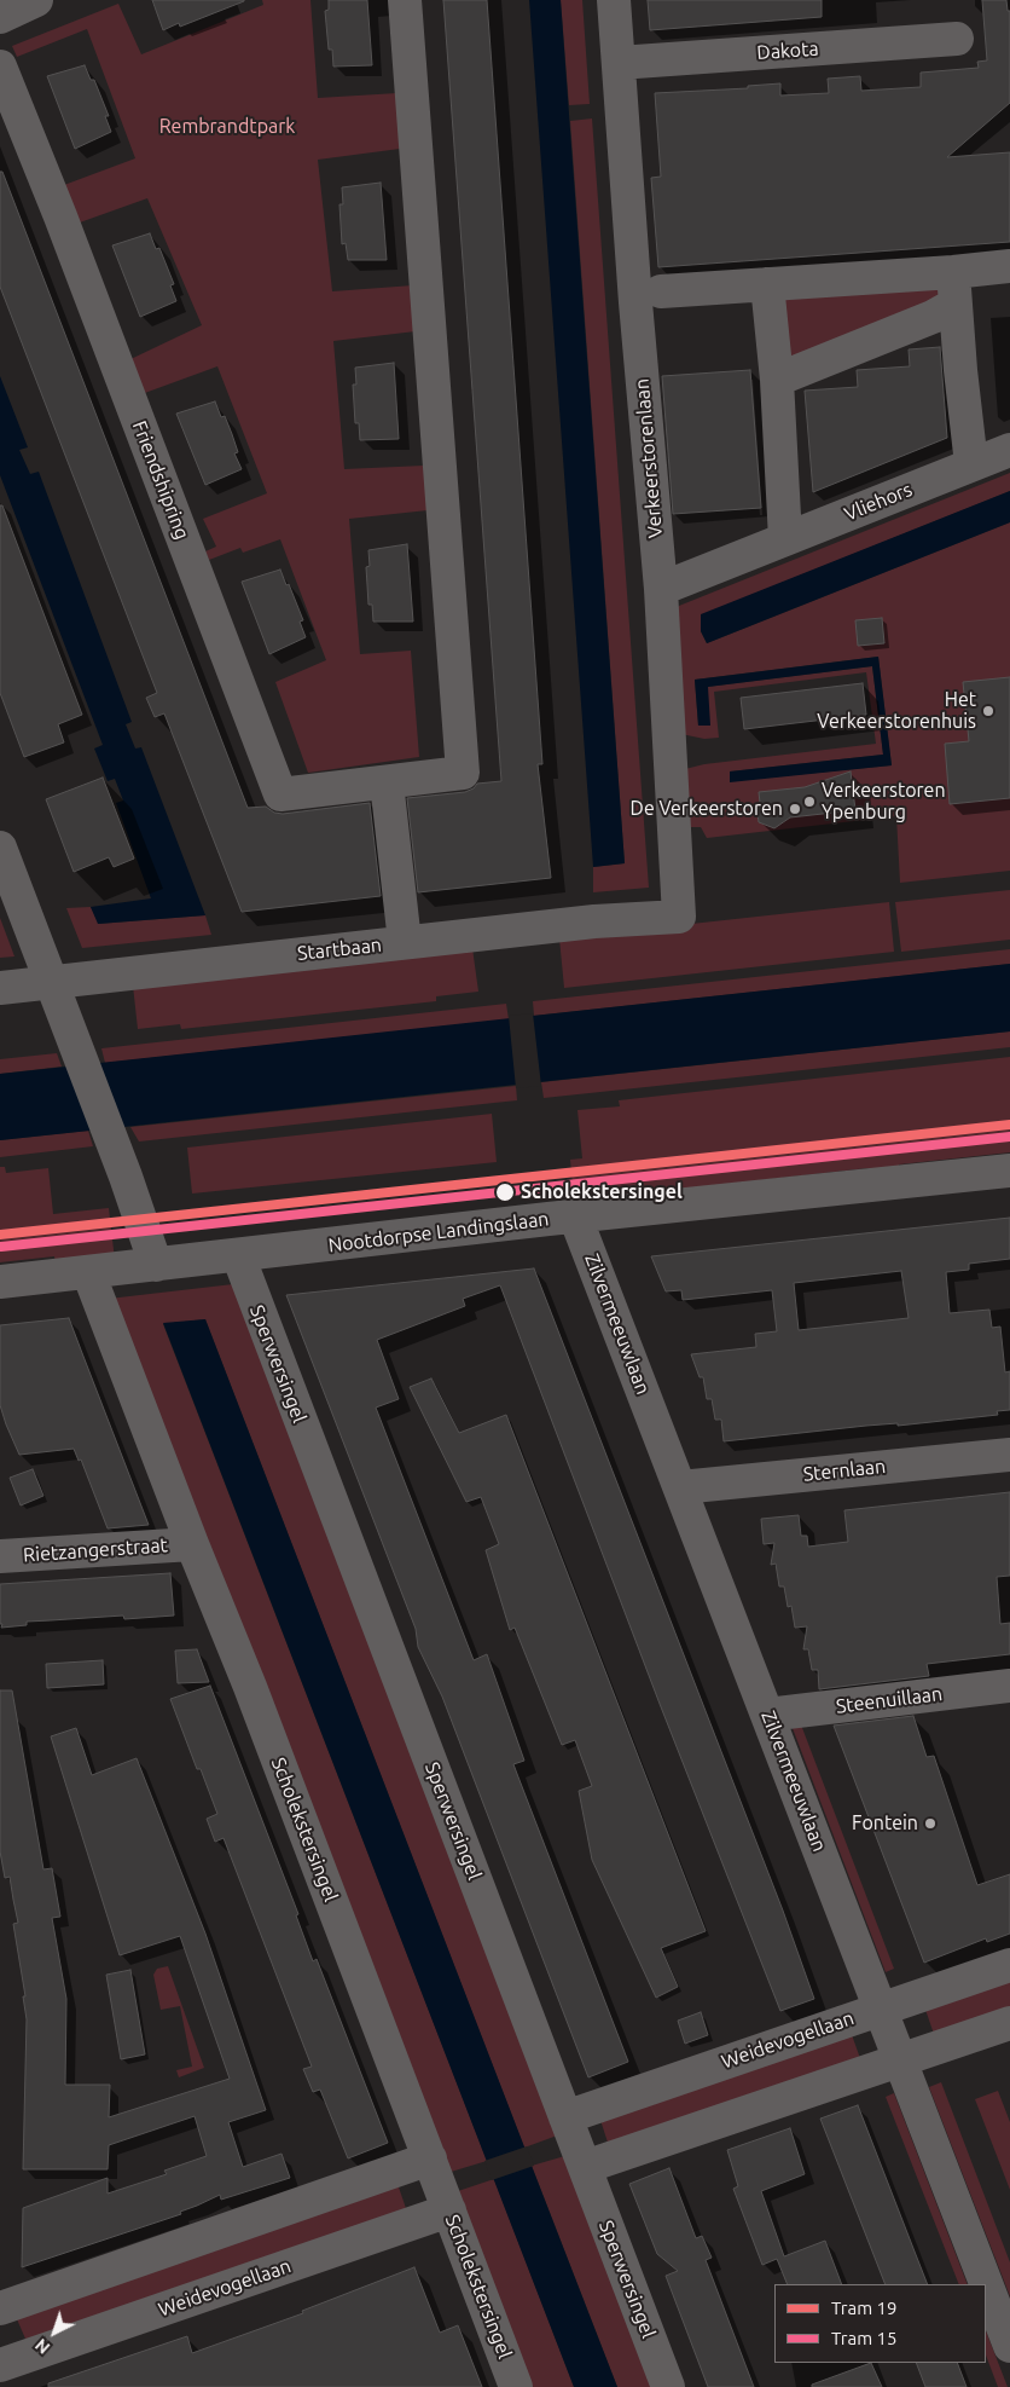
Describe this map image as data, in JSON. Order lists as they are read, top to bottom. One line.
{"streets":{"street":["Dakota","Verkeerstorenlaan","Friendshipring","Vliehors","Startbaan","Nootdorpse Landingslaan","Zilvermeeuwlaan","Sperwersingel","Sternlaan","Rietzangerstraat","Steenuillaan","Scholekstersingel","Weidevogellaan"]},"crossings":[["Dakota","Verkeerstorenlaan"],["Verkeerstorenlaan","Vliehors"],["Verkeerstorenlaan","Startbaan"],["Nootdorpse Landingslaan","Zilvermeeuwlaan"],["Nootdorpse Landingslaan","Sperwersingel"],["Nootdorpse Landingslaan","Scholekstersingel"],["Zilvermeeuwlaan","Sternlaan"],["Zilvermeeuwlaan","Steenuillaan"],["Zilvermeeuwlaan","Weidevogellaan"],["Sperwersingel","Weidevogellaan"],["Rietzangerstraat","Scholekstersingel"],["Scholekstersingel","Weidevogellaan"]],"parks":["Rembrandtpark"],"places":["Het Verkeerstorenhuis","Verkeerstoren Ypenburg","De Verkeerstoren","Scholekstersingel","Fontein"],"lines":["tram line 19","tram line 15"],"legend":["Tram 19","Tram 15"],"north":"bottom left"}
